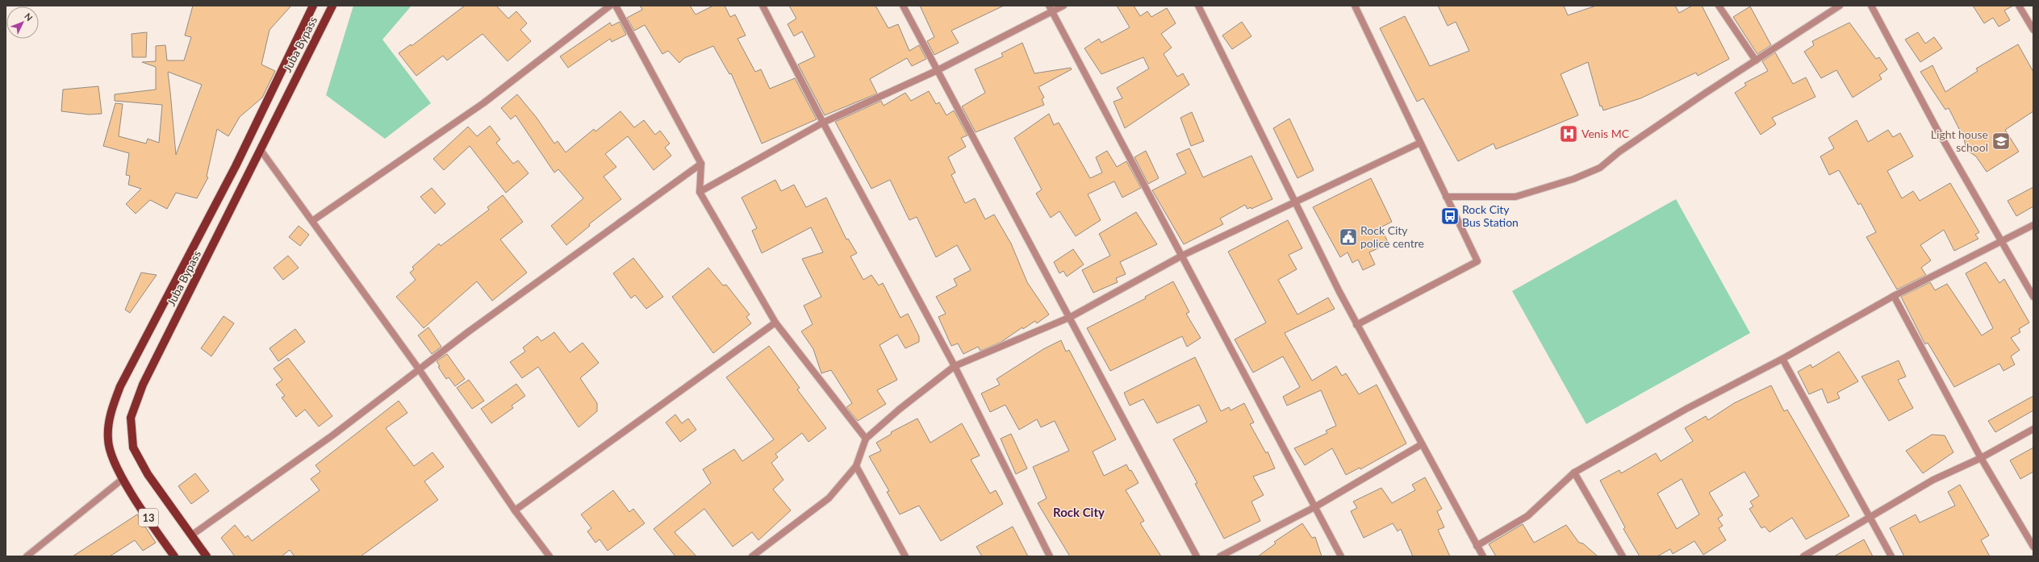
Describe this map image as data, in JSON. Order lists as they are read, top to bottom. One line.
{"streets":{"main road":["Juba Bypass","13"]},"districts":["Rock City"],"places":{"hospital":["Venis MC"],"school or university":["Light house school"],"bus stop":["Rock City Bus Station"],"public building":["Rock City police centre"]},"north":"top right"}
